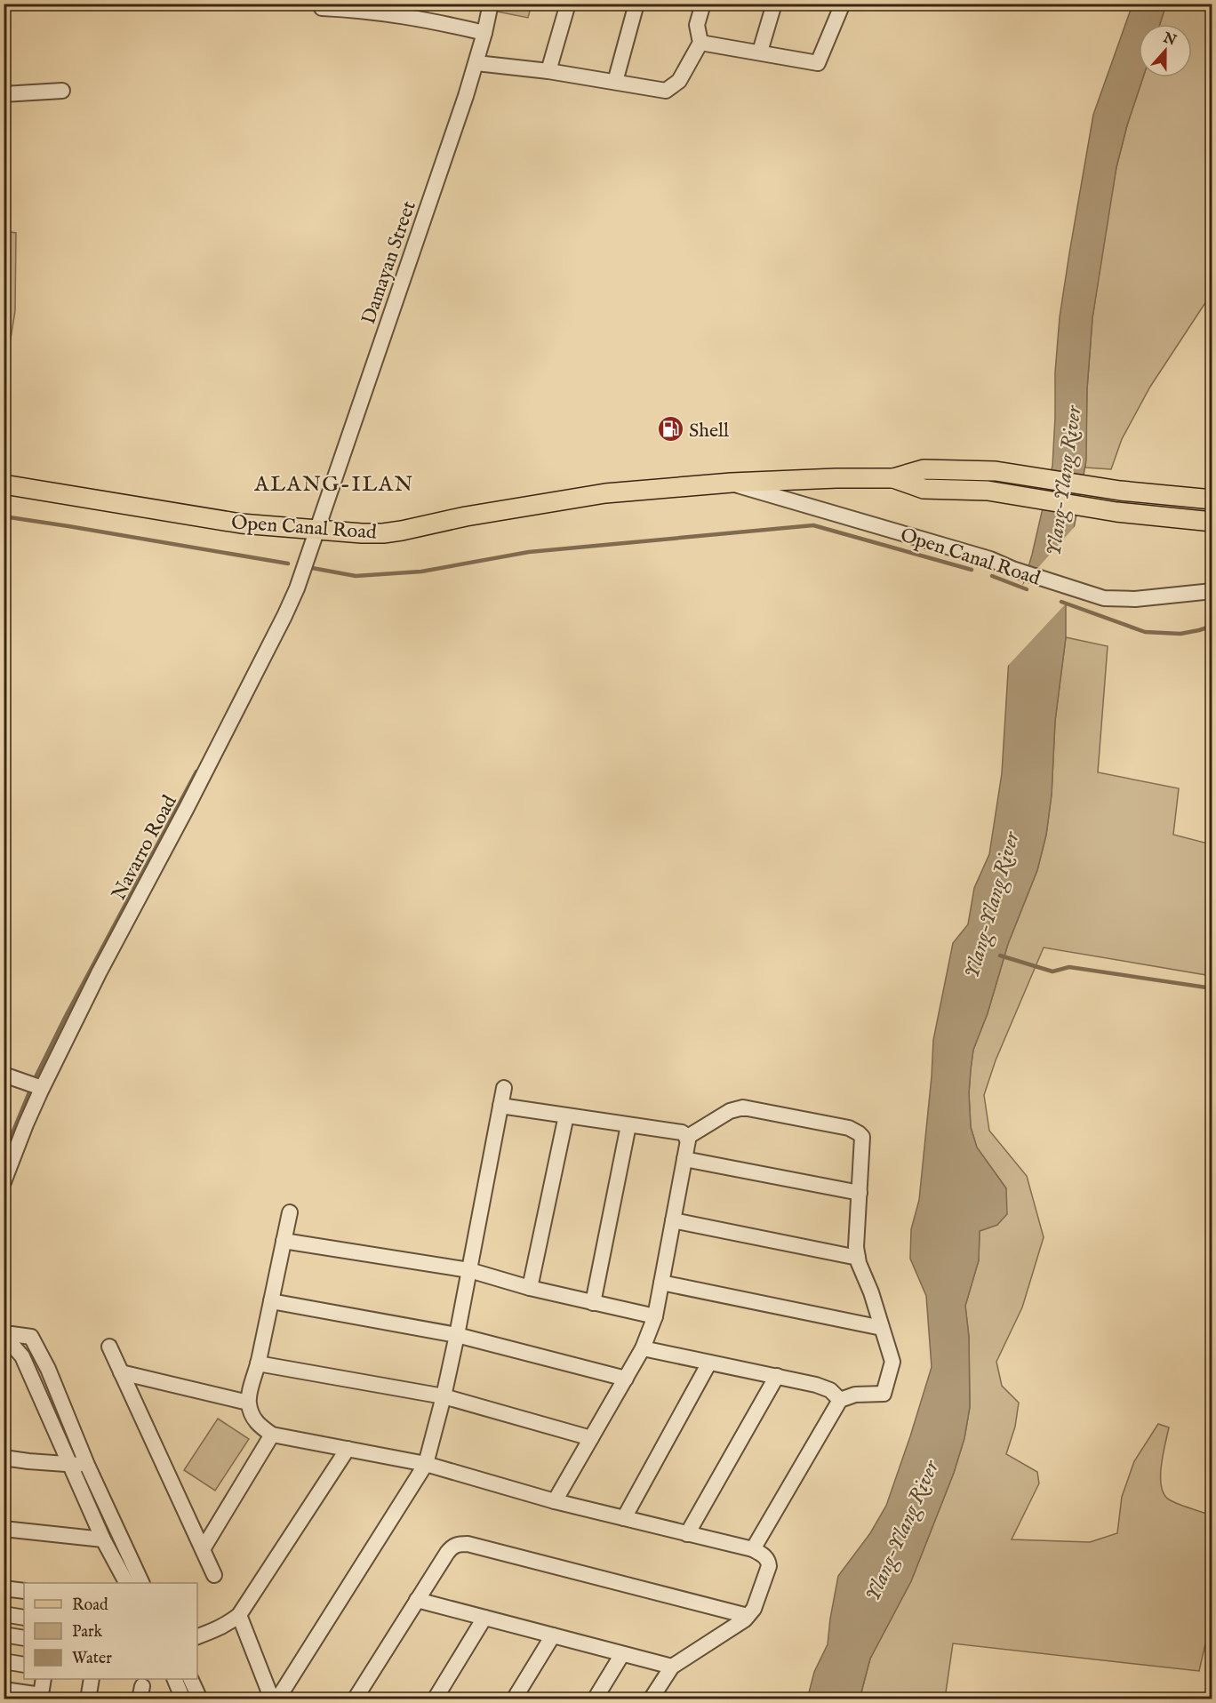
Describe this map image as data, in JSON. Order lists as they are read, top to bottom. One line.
{"streets":{"main road":["Open Canal Road"],"street":["Damayan Street","Navarro Road"]},"crossings":[["Damayan Street","Open Canal Road"],["Damayan Street","Navarro Road"],["Open Canal Road","Navarro Road"]],"districts":["ALANG-ILAN"],"water":["Ylang-Ylang River"],"places":{"fuel station":["Shell"]},"legend":["Road","Park","Water"],"north":"top"}
